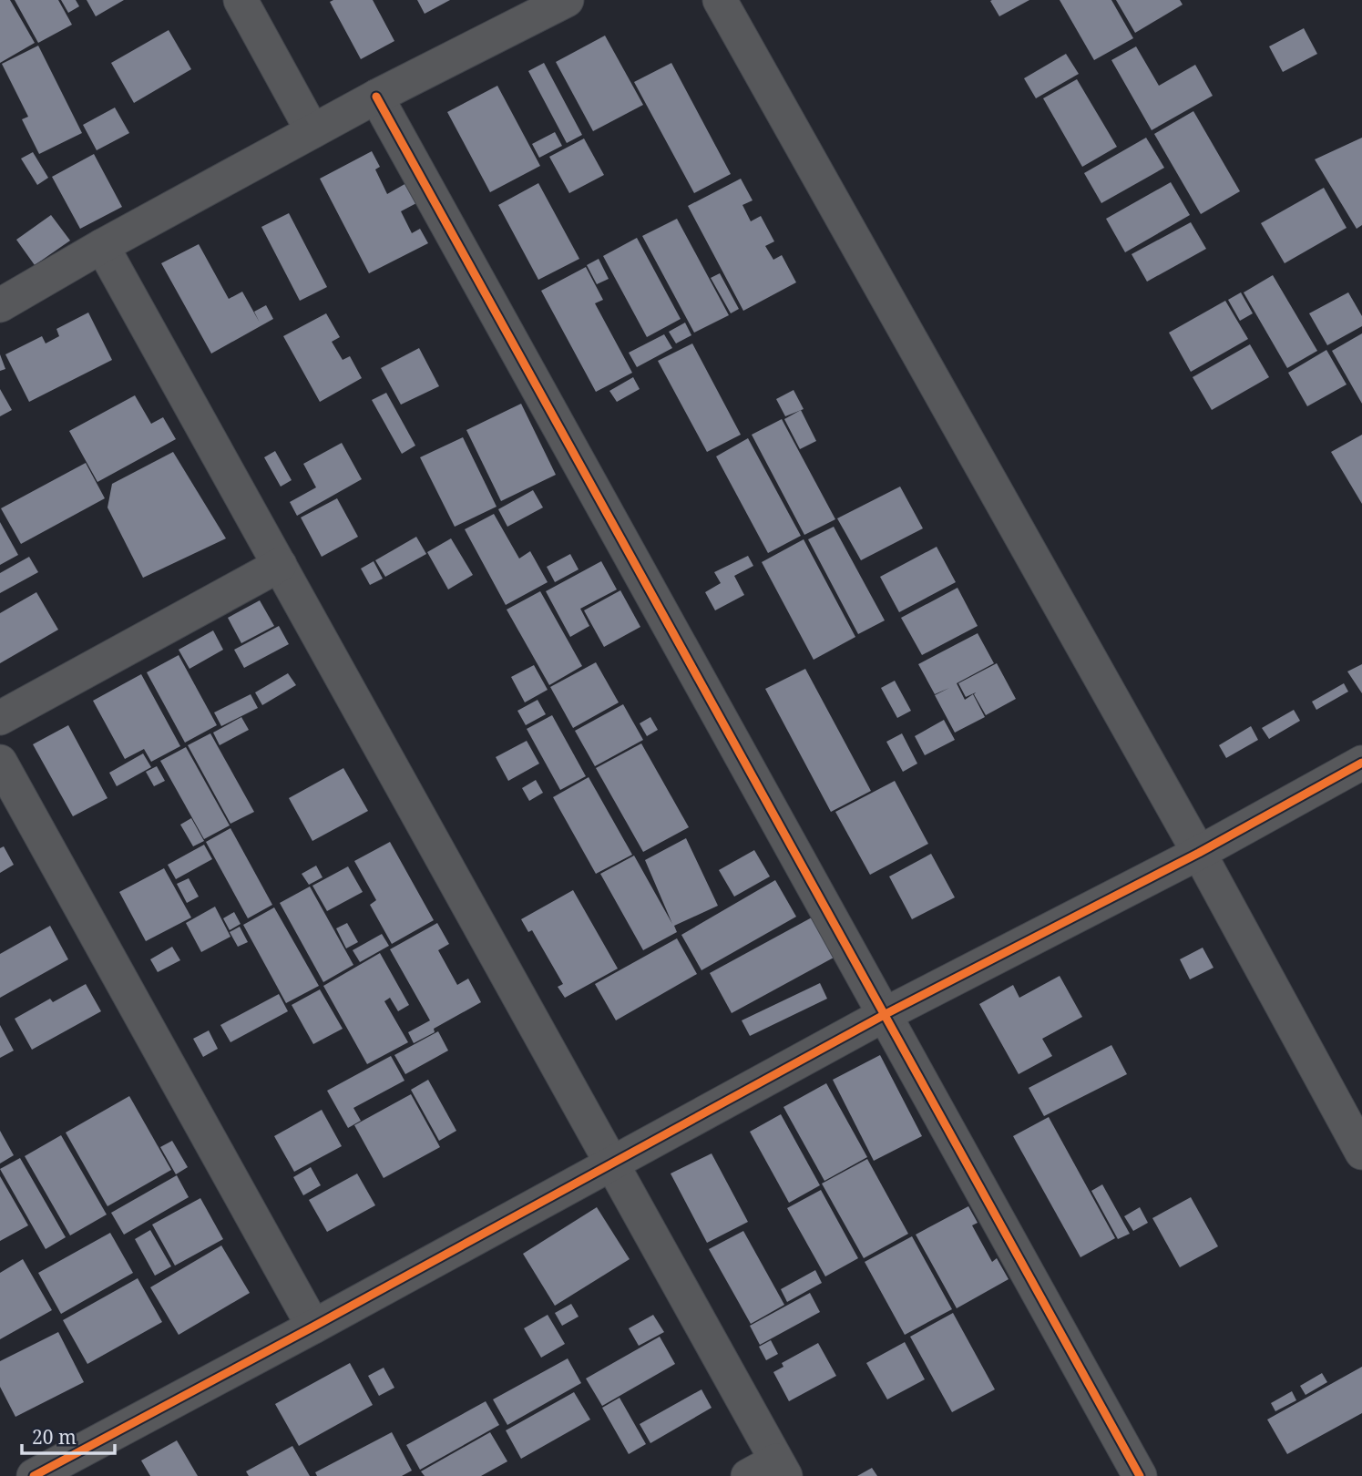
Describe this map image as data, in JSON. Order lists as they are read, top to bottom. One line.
{"scale_bar":"20 m"}
